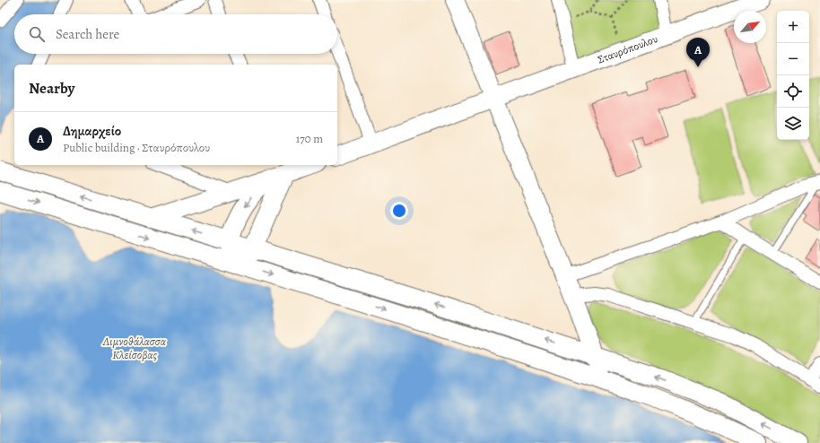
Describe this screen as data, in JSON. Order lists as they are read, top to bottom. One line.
{"streets":{"street":["Σταυρόπουλου"]},"water":["Λιμνοθάλασσα Κλείσοβας"],"north":"top right","page":{"map_buttons":["+","−"],"search":"Search here","pins":"A","heading":"Nearby","list":[{"mark":"A","name":"Δημαρχείο","note":"Public building · Σταυρόπουλου","value":"170 m"}]}}
